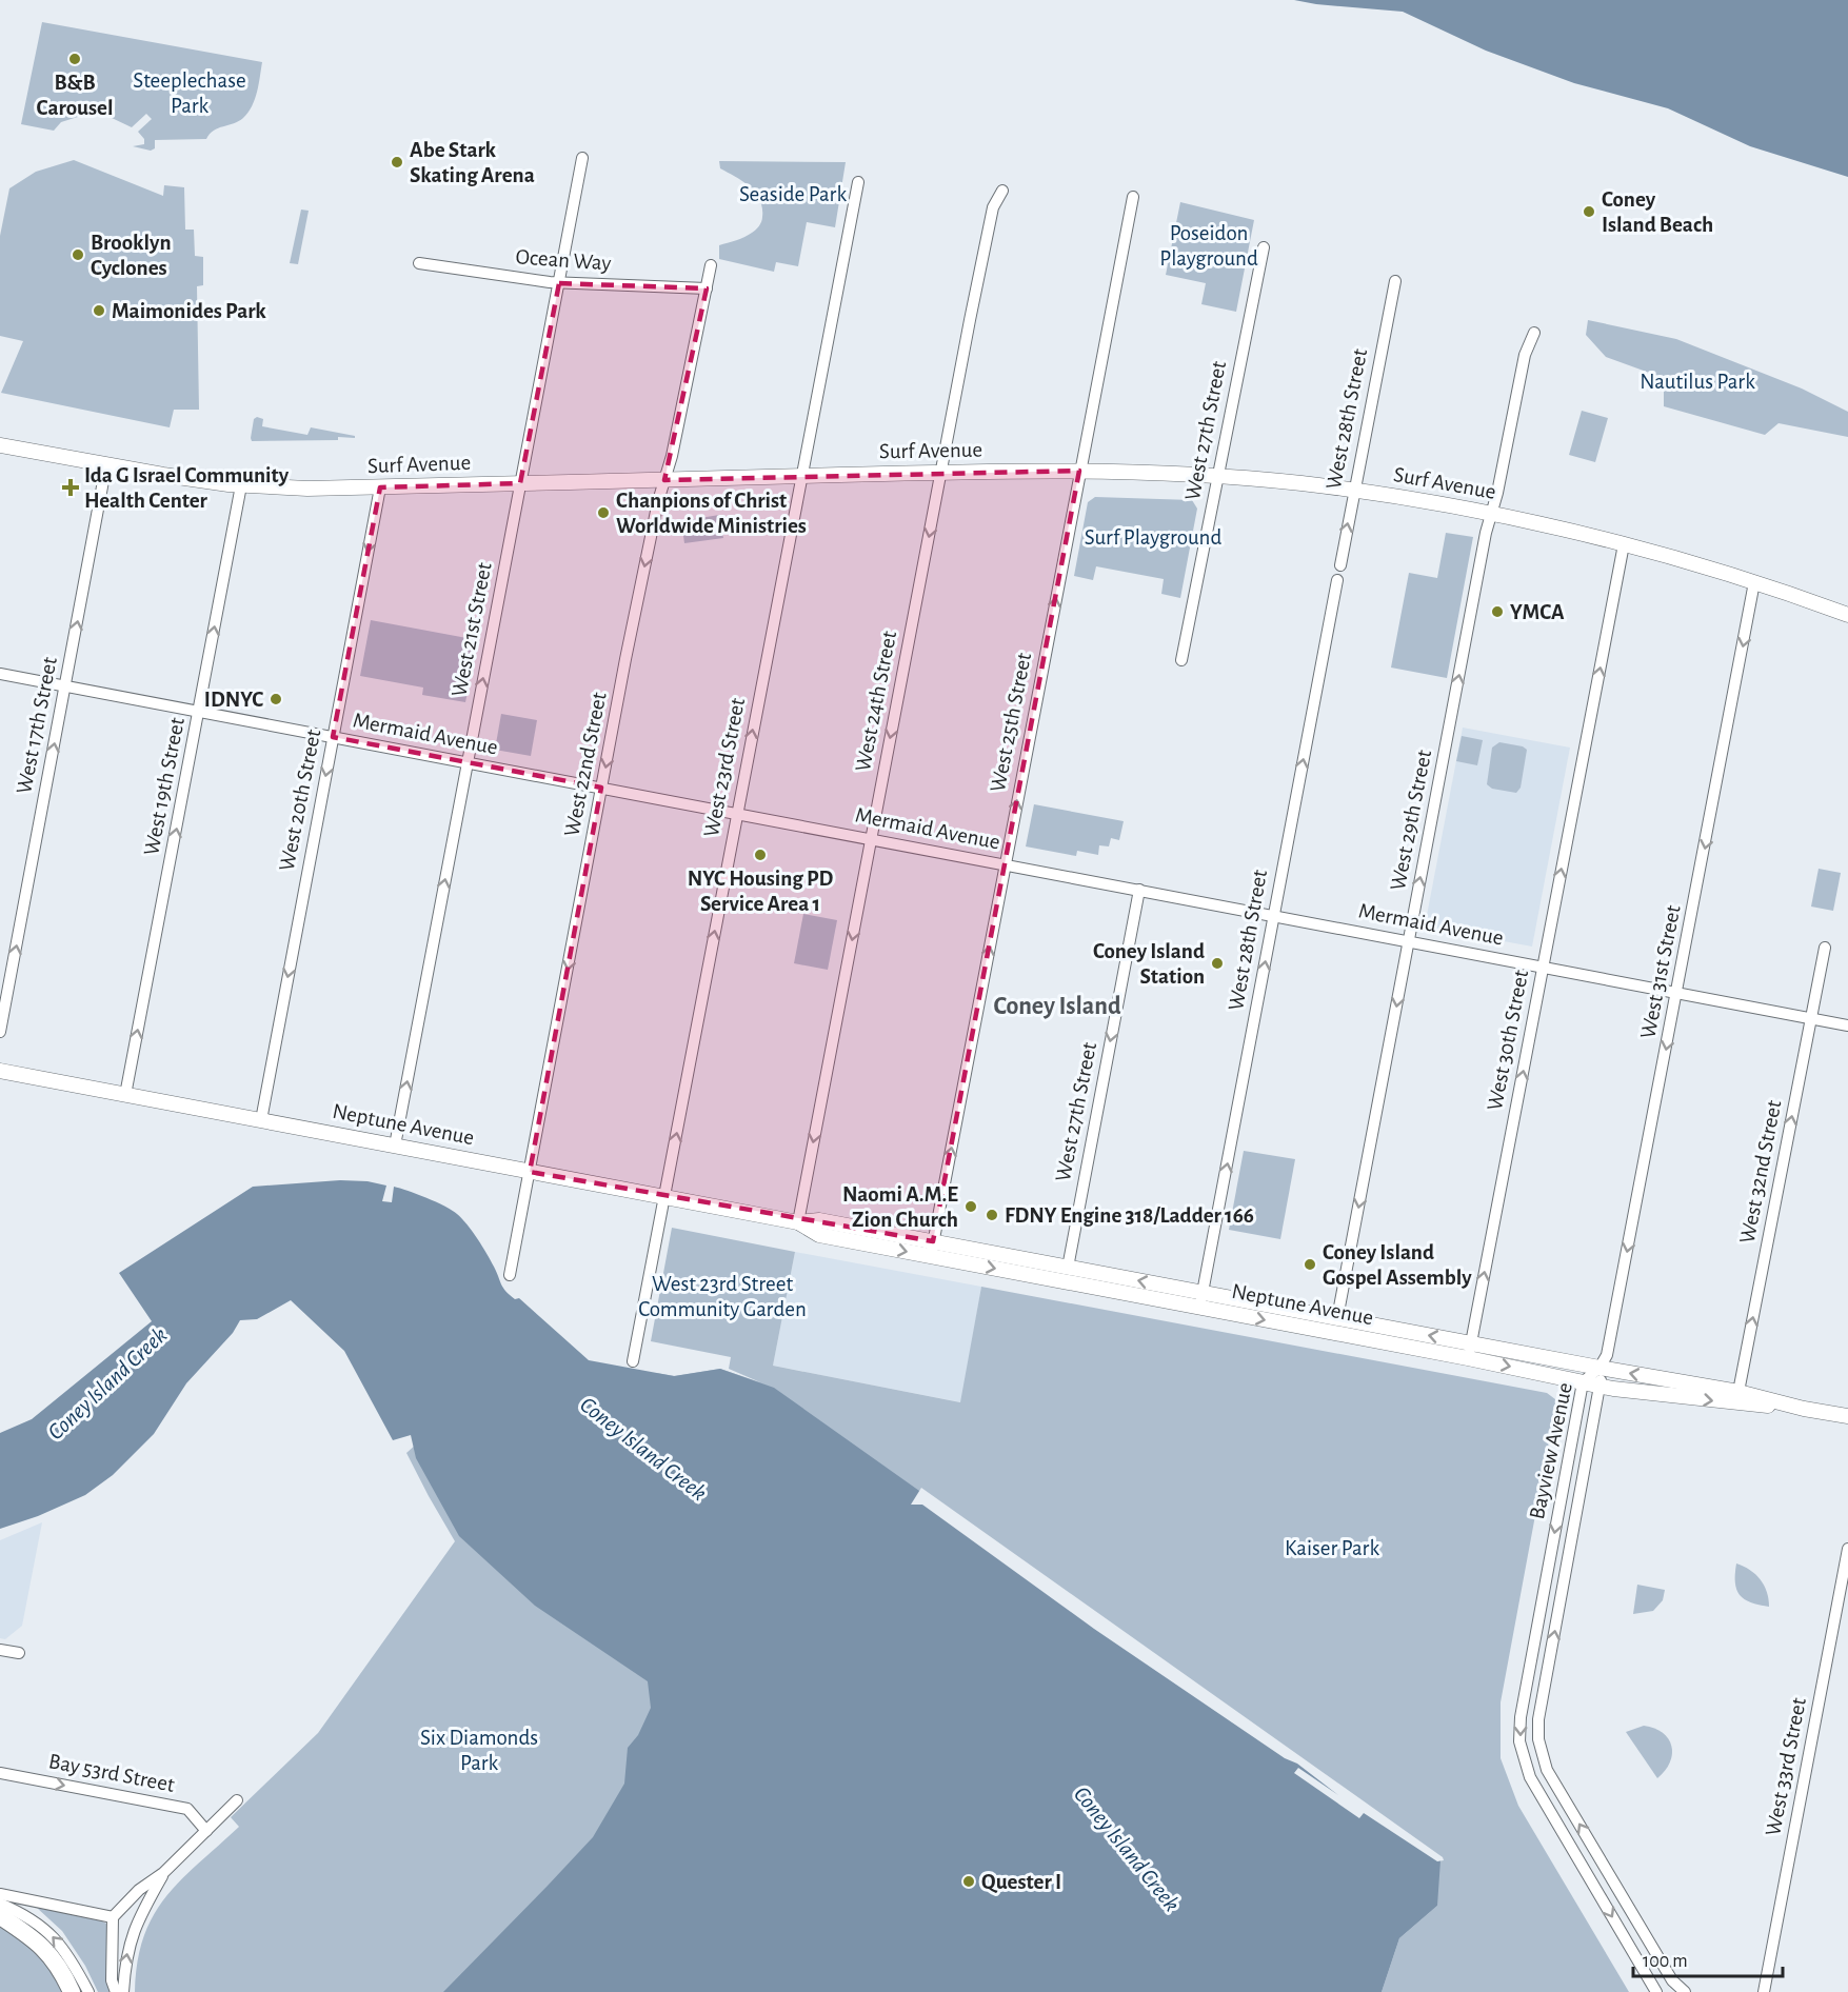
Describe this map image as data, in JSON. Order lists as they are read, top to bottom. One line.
{"streets":{"main road":["Surf Avenue","Neptune Avenue"],"street":["Ocean Way","West 28th Street","West 27th Street","West 21st Street","West 24th Street","West 25th Street","West 17th Street","Mermaid Avenue","West 22nd Street","West 23rd Street","West 19th Street","West 20th Street","West 29th Street","West 31st Street","West 30th Street","West 32nd Street","Bayview Avenue","West 33rd Street","Bay 53rd Street"]},"crossings":[["Ocean Way","West 21st Street"],["Ocean Way","West 22nd Street"],["West 28th Street","Surf Avenue"],["West 28th Street","Mermaid Avenue"],["West 28th Street","Neptune Avenue"],["West 27th Street","Surf Avenue"],["West 27th Street","Mermaid Avenue"],["West 27th Street","Neptune Avenue"],["Surf Avenue","West 21st Street"],["Surf Avenue","West 24th Street"],["Surf Avenue","West 25th Street"],["Surf Avenue","West 17th Street"],["Surf Avenue","West 22nd Street"],["Surf Avenue","West 23rd Street"],["Surf Avenue","West 19th Street"],["Surf Avenue","West 20th Street"],["Surf Avenue","West 29th Street"],["Surf Avenue","West 31st Street"],["Surf Avenue","West 30th Street"],["West 21st Street","Mermaid Avenue"],["West 21st Street","Neptune Avenue"],["West 24th Street","Mermaid Avenue"],["West 24th Street","Neptune Avenue"],["West 25th Street","Mermaid Avenue"],["West 25th Street","Neptune Avenue"],["West 17th Street","Mermaid Avenue"],["Mermaid Avenue","West 22nd Street"],["Mermaid Avenue","West 23rd Street"],["Mermaid Avenue","West 19th Street"],["Mermaid Avenue","West 20th Street"],["Mermaid Avenue","West 29th Street"],["Mermaid Avenue","West 31st Street"],["Mermaid Avenue","West 30th Street"],["Mermaid Avenue","West 32nd Street"],["West 22nd Street","Neptune Avenue"],["West 23rd Street","Neptune Avenue"],["West 19th Street","Neptune Avenue"],["West 20th Street","Neptune Avenue"],["West 29th Street","Neptune Avenue"],["West 31st Street","Neptune Avenue"],["West 31st Street","Bayview Avenue"],["West 30th Street","Neptune Avenue"],["Neptune Avenue","West 32nd Street"],["Neptune Avenue","Bayview Avenue"]],"one_way":["West 28th Street","West 27th Street","West 21st Street","West 24th Street","West 25th Street","West 17th Street","West 22nd Street","West 23rd Street","West 19th Street","West 20th Street","West 31st Street","West 30th Street","West 32nd Street","Bay 53rd Street"],"districts":["Coney Island"],"water":["Coney Island Creek"],"parks":["Steeplechase Park","Seaside Park","Poseidon Playground","Nautilus Park","Surf Playground","West 23rd Street Community Garden","Kaiser Park","Six Diamonds Park"],"places":{"other":["B&B Carousel","Abe Stark Skating Arena","Coney Island Beach","Brooklyn Cyclones","Maimonides Park","Chanpions of Christ Worldwide Ministries","YMCA","IDNYC","NYC Housing PD Service Area 1","Coney Island Station","Naomi A.M.E Zion Church","FDNY Engine 318/Ladder 166","Coney Island Gospel Assembly","Quester I"],"health":["Ida G Israel Community Health Center"]},"scale_bar":"100 m"}
